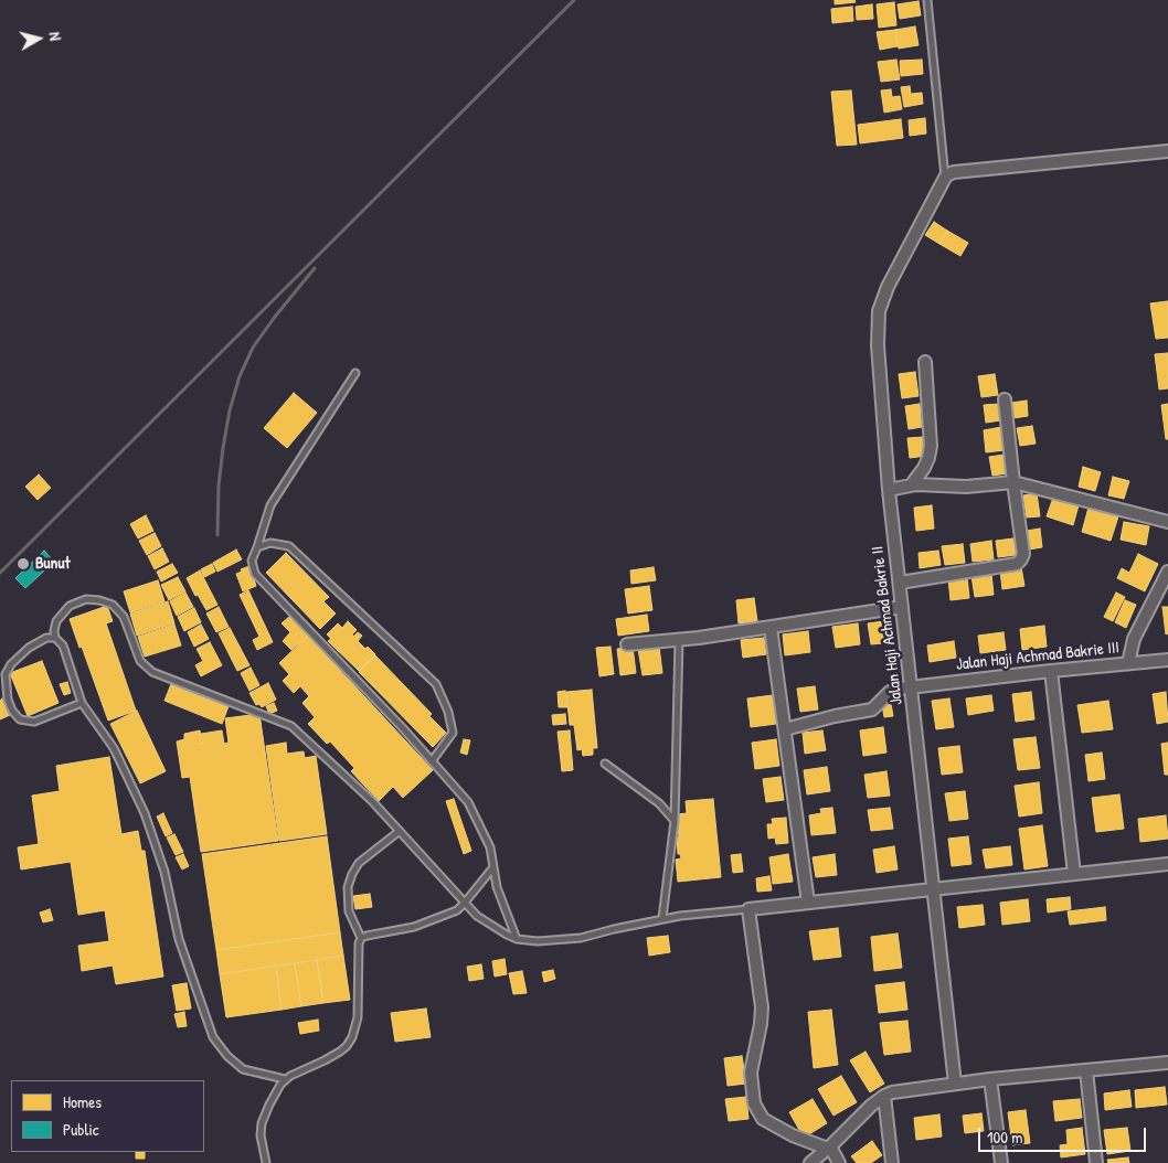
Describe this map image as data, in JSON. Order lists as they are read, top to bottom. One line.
{"streets":{"street":["Jalan Haji Achmad Bakrie II","Jalan Haji Achmad Bakrie III"]},"crossings":[["Jalan Haji Achmad Bakrie II","Jalan Haji Achmad Bakrie III"]],"places":["Bunut"],"legend":["Homes","Public"],"scale_bar":"100 m","north":"right"}
